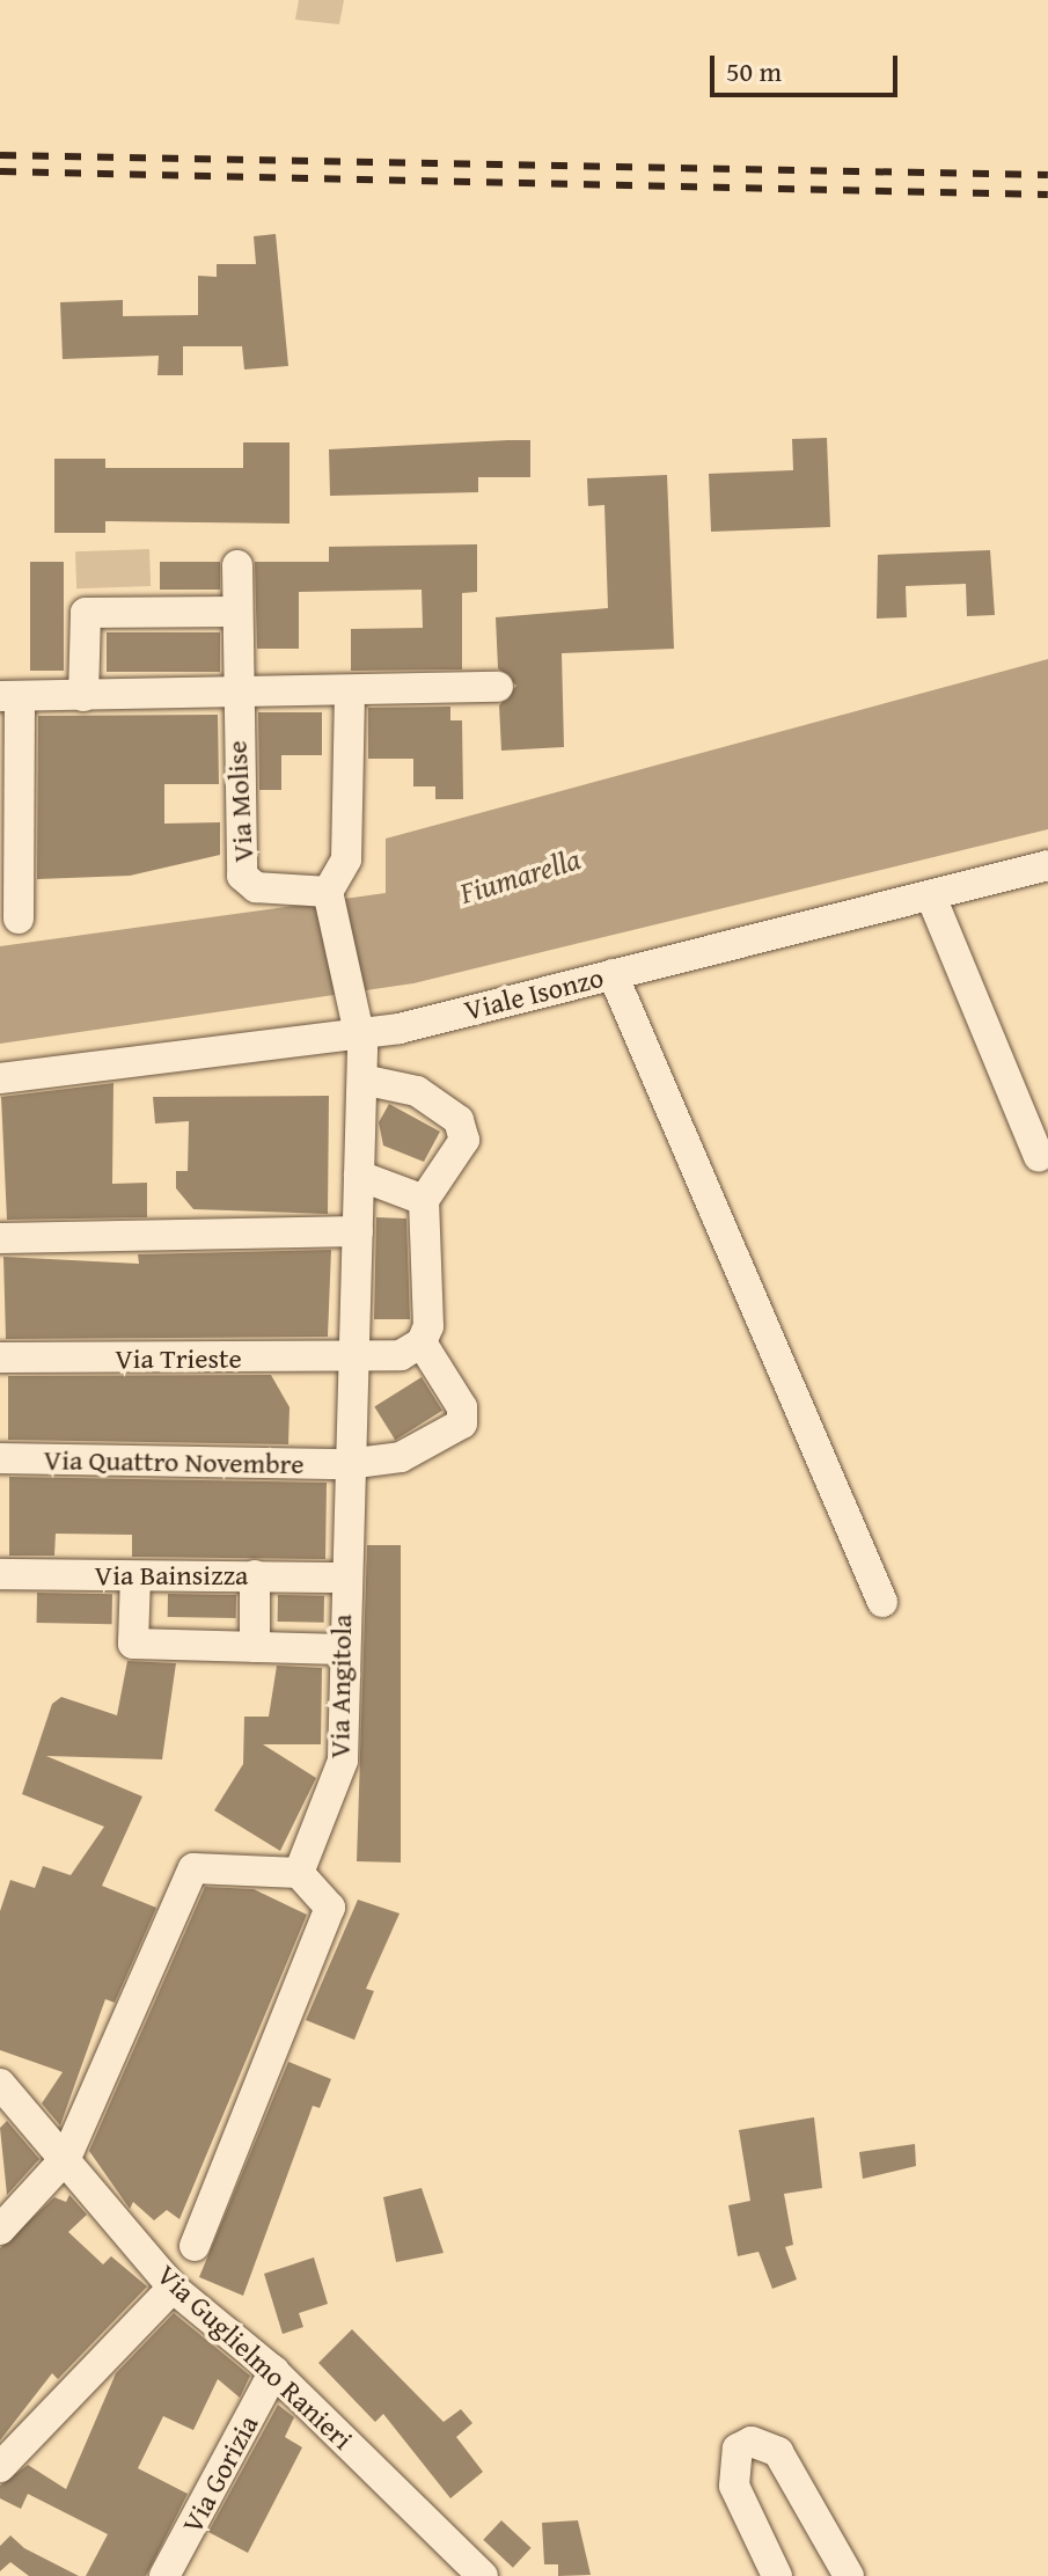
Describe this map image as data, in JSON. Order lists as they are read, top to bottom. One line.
{"streets":{"street":["Via Molise","Viale Isonzo","Via Trieste","Via Quattro Novembre","Via Bainsizza","Via Angitola","Via Guglielmo Ranieri","Via Gorizia"]},"crossings":[["Viale Isonzo","Via Angitola"],["Via Trieste","Via Quattro Novembre"],["Via Trieste","Via Angitola"],["Via Quattro Novembre","Via Angitola"],["Via Bainsizza","Via Angitola"],["Via Guglielmo Ranieri","Via Gorizia"]],"water":["Fiumarella"],"scale_bar":"50 m"}
